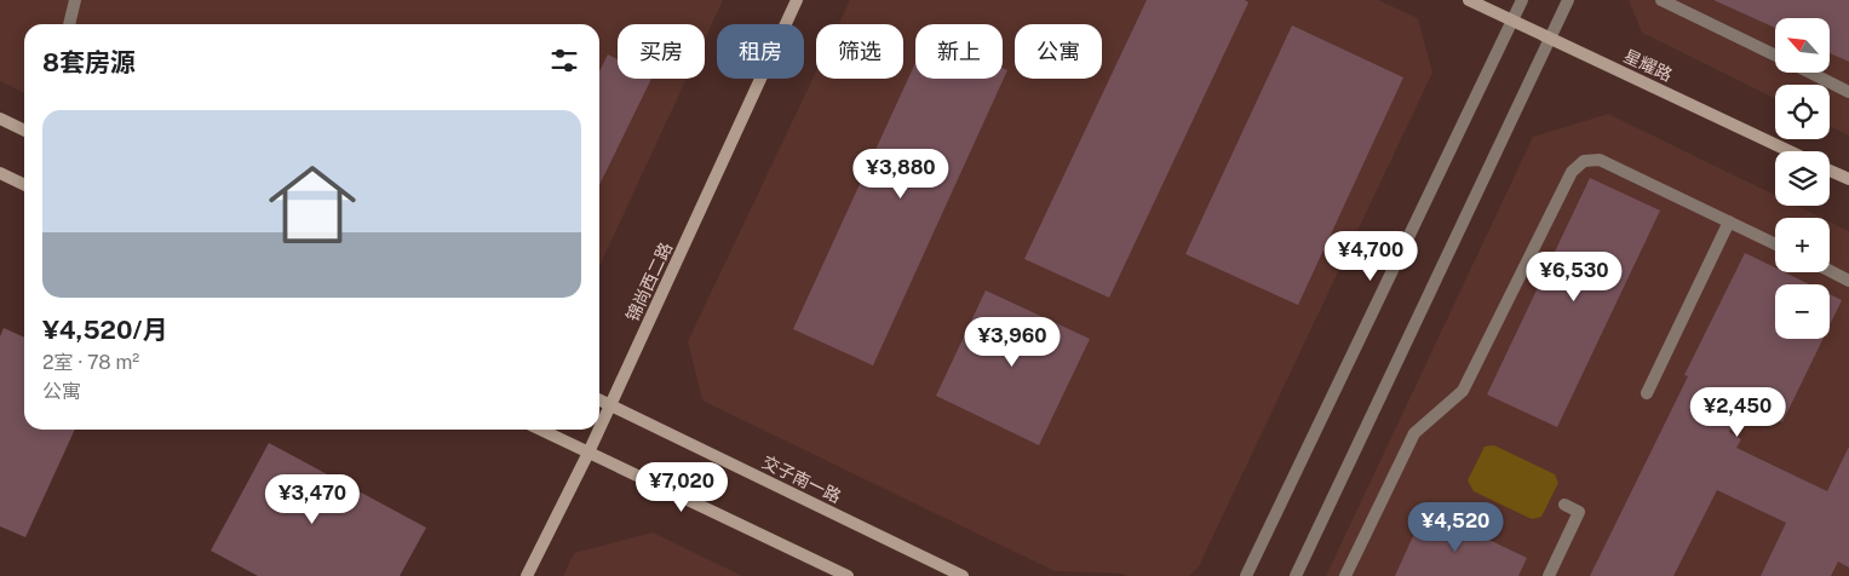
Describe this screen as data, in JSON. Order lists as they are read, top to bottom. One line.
{"streets":{"street":["星耀路","锦尚西二路","交子南一路"]},"crossings":[["锦尚西二路","交子南一路"]],"north":"top left","page":{"map_buttons":["+","−"],"chip":["买房","租房","筛选","新上","公寓"],"heading":"8套房源","list":[{"name":"¥4,520/月","note":"2室 · 78 m² · 公寓"}],"price":["¥3,880","¥4,700","¥6,530","¥3,960","¥2,450","¥7,020","¥3,470","¥4,520"]}}
